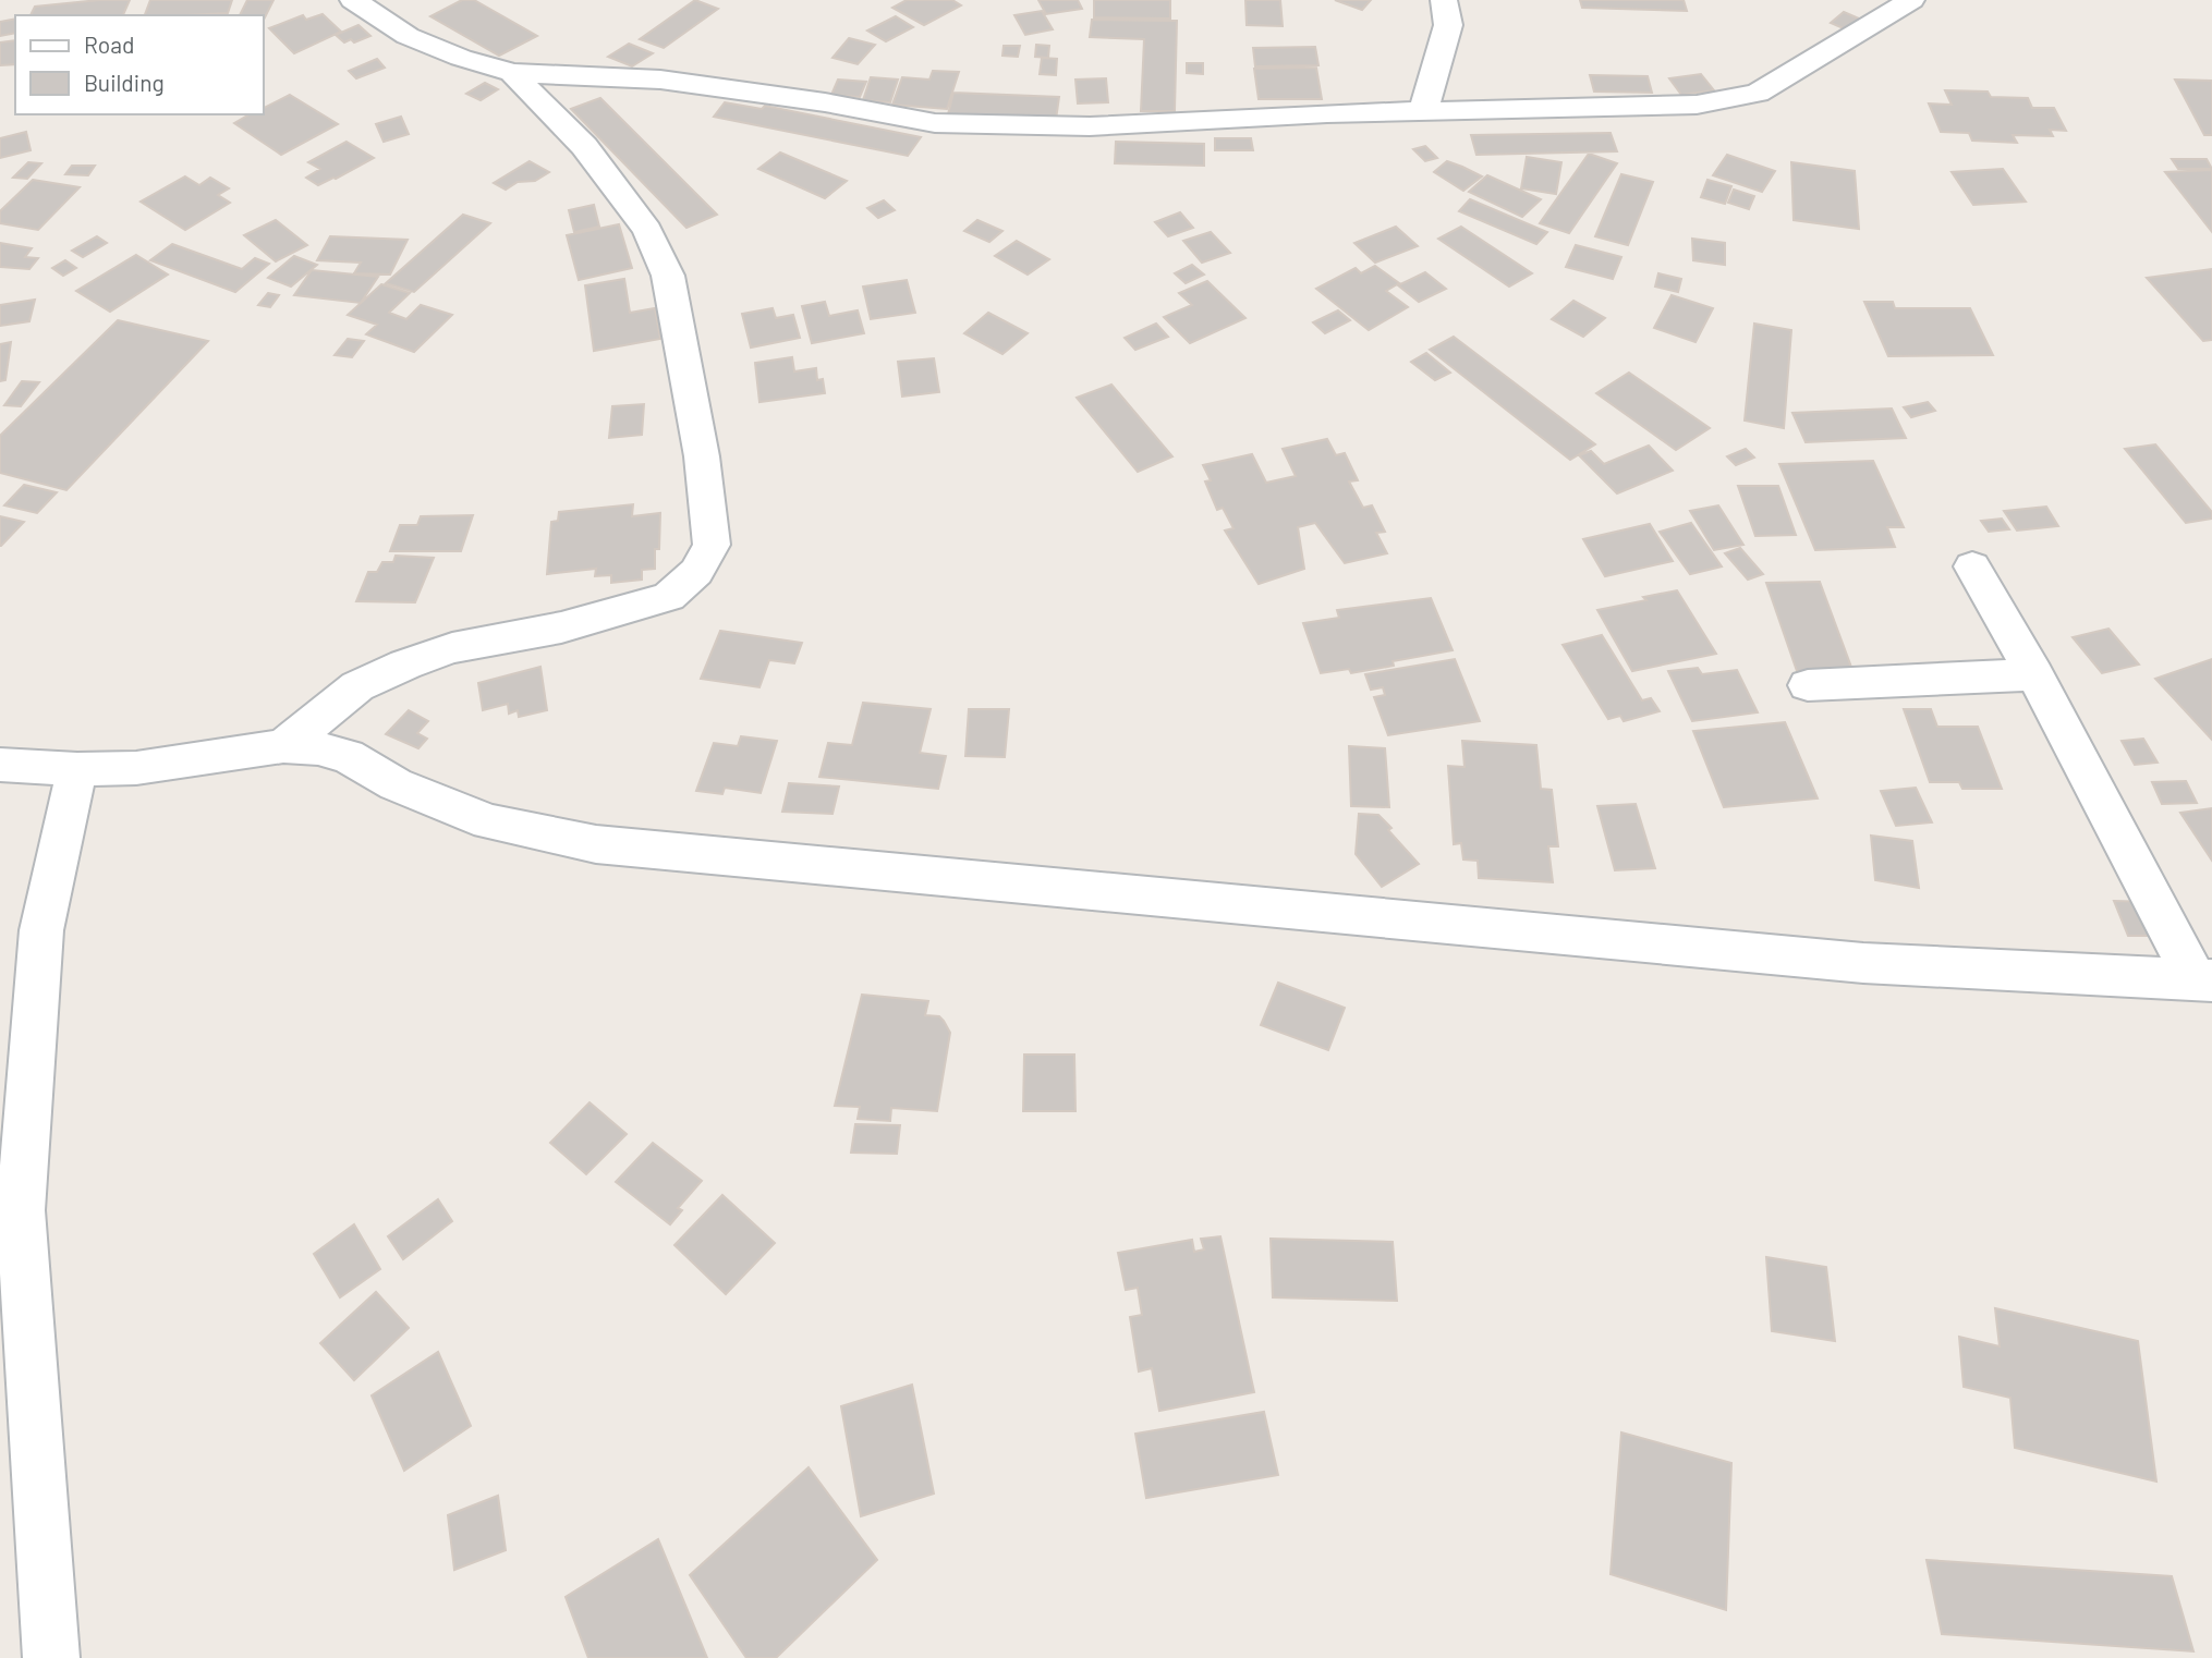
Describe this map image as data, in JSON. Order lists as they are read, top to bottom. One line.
{"legend":["Road","Building"]}
